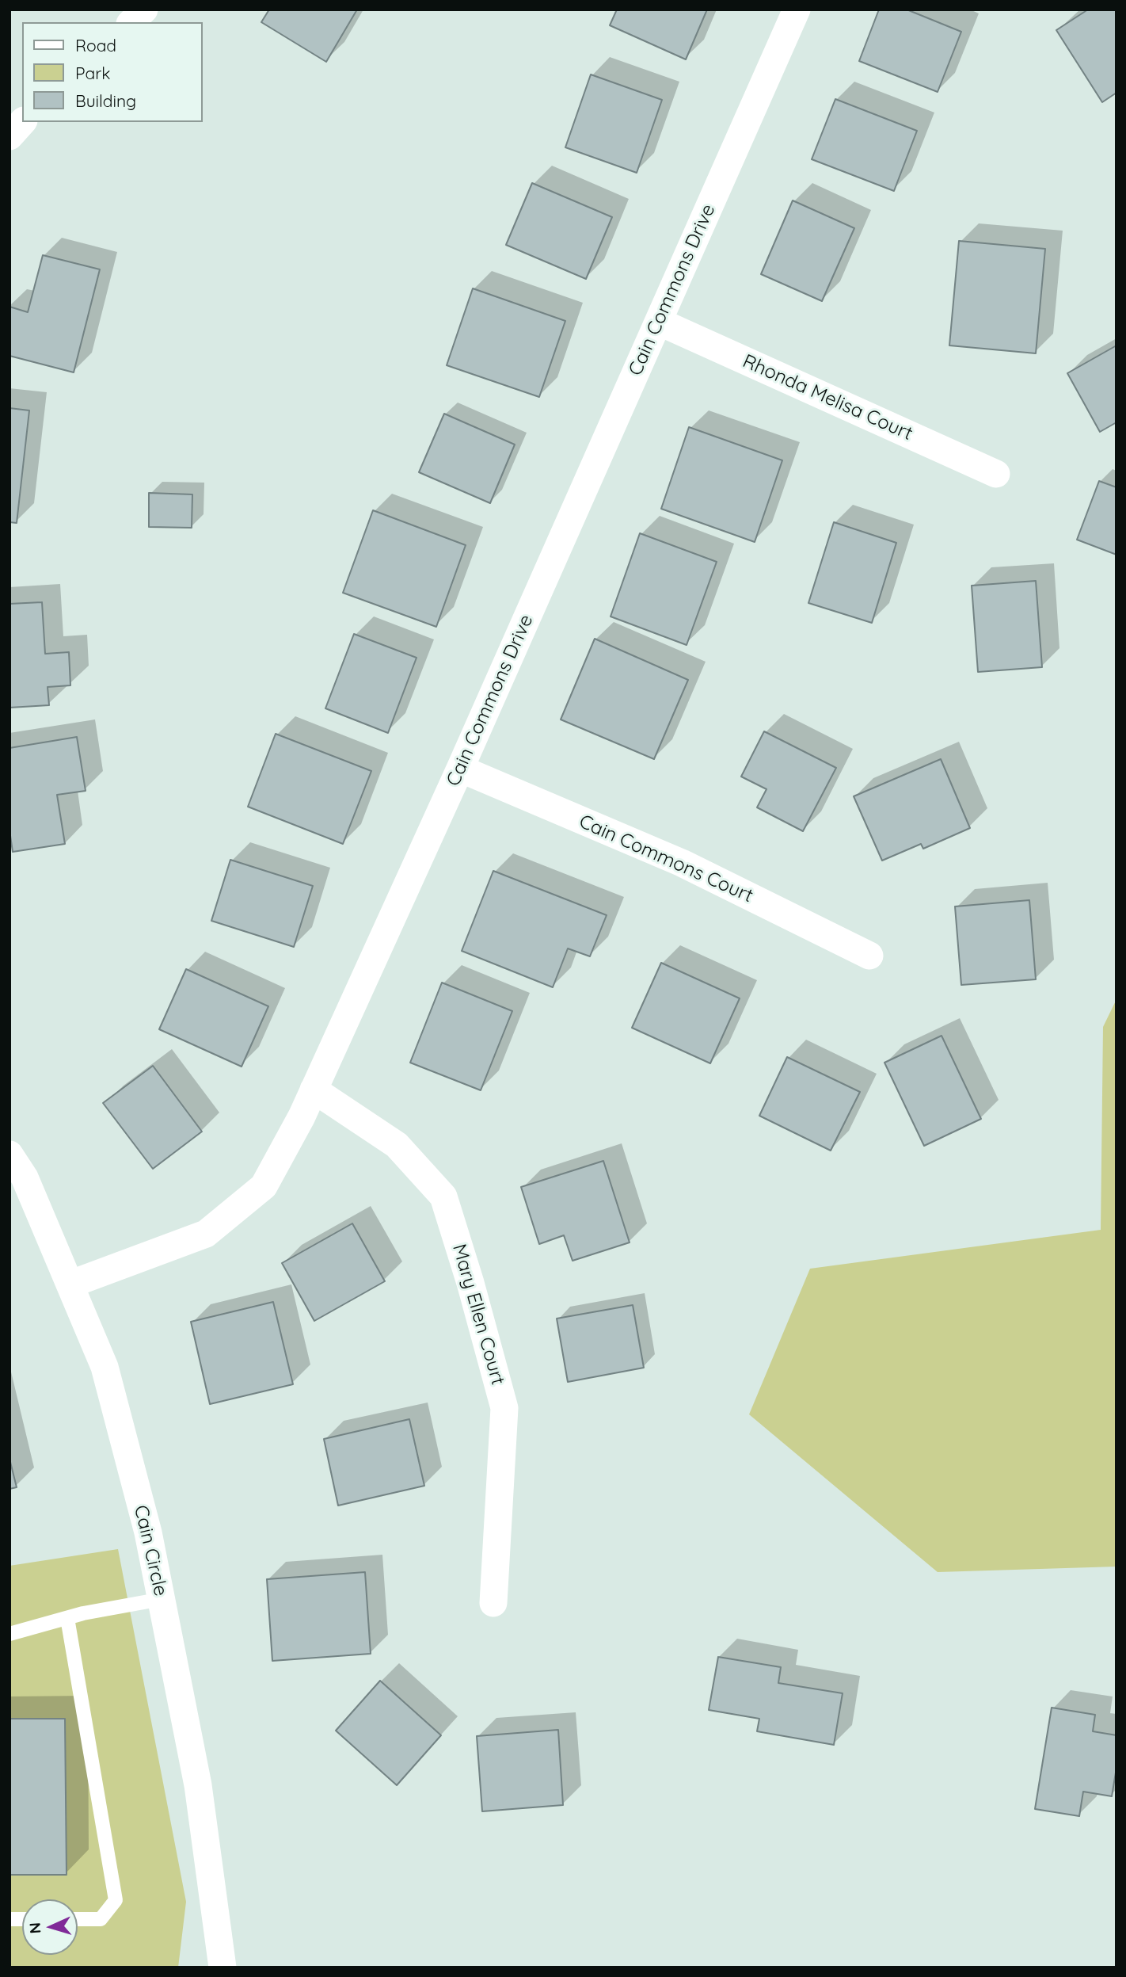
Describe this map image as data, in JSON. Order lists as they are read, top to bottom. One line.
{"streets":{"street":["Cain Commons Drive","Rhonda Melisa Court","Cain Commons Court","Mary Ellen Court","Cain Circle"]},"crossings":[["Cain Commons Drive","Rhonda Melisa Court"],["Cain Commons Drive","Cain Commons Court"],["Cain Commons Drive","Mary Ellen Court"],["Cain Commons Drive","Cain Circle"]],"legend":["Road","Park","Building"],"north":"left"}
